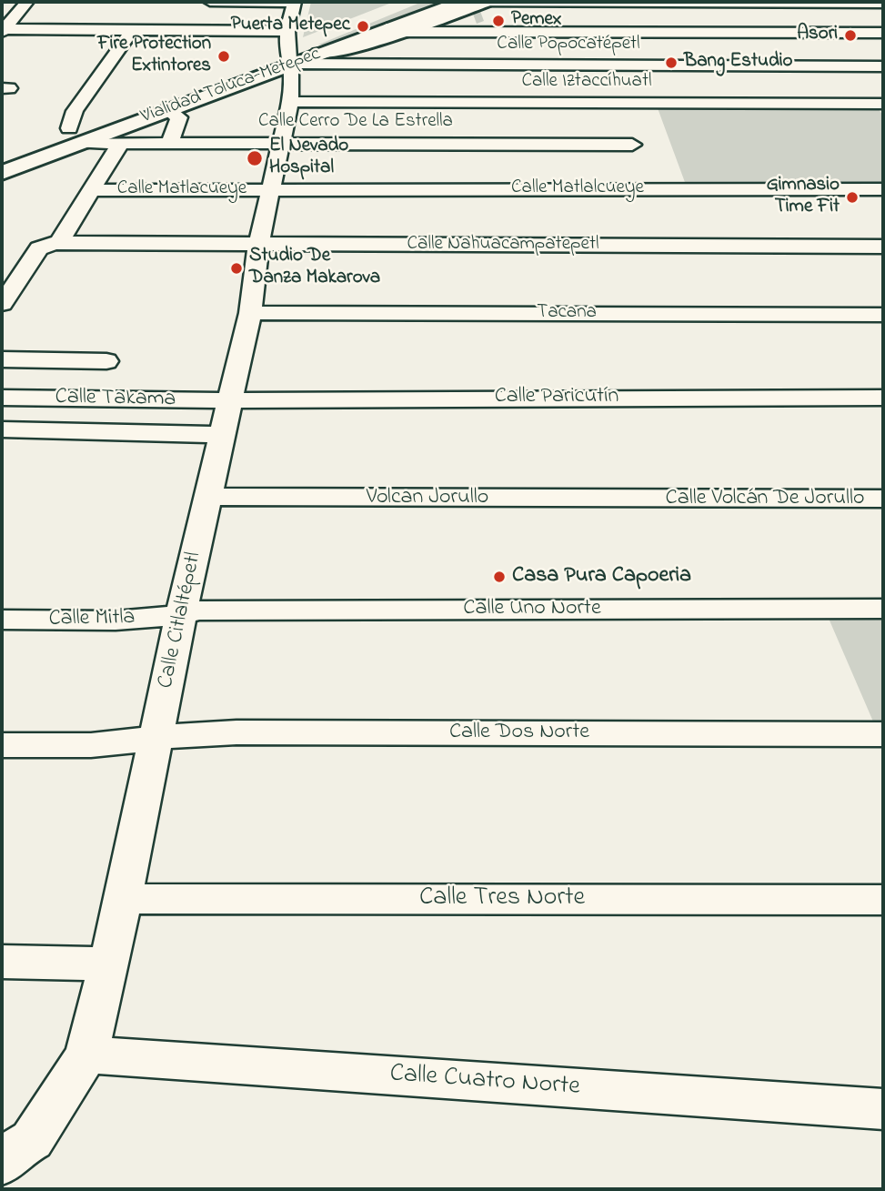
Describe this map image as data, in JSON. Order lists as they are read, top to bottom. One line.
{"streets":{"main road":["Vialidad Toluca-Metepec"],"street":["Calle Popocatépetl","Calle Iztaccíhuatl","Calle Cerro De La Estrella","Calle Matlalcueye","Calle Matlacueye","Calle Nahuacampatepetl","Tacana","Calle Paricutín","Calle Takama","Volcan Jorullo","Calle Volcán De Jorullo","Calle Uno Norte","Calle Mitla","Calle Citlaltépetl","Calle Dos Norte","Calle Tres Norte","Calle Cuatro Norte"]},"crossings":[["Calle Popocatépetl","Vialidad Toluca-Metepec"],["Calle Popocatépetl","Calle Citlaltépetl"],["Calle Iztaccíhuatl","Calle Citlaltépetl"],["Vialidad Toluca-Metepec","Calle Cerro De La Estrella"],["Vialidad Toluca-Metepec","Calle Citlaltépetl"],["Calle Cerro De La Estrella","Calle Citlaltépetl"],["Calle Matlalcueye","Calle Matlacueye"],["Calle Matlalcueye","Calle Citlaltépetl"],["Calle Matlacueye","Calle Citlaltépetl"],["Calle Nahuacampatepetl","Calle Citlaltépetl"],["Tacana","Calle Citlaltépetl"],["Calle Paricutín","Calle Takama"],["Calle Paricutín","Calle Citlaltépetl"],["Calle Takama","Calle Citlaltépetl"],["Volcan Jorullo","Calle Volcán De Jorullo"],["Volcan Jorullo","Calle Citlaltépetl"],["Calle Uno Norte","Calle Mitla"],["Calle Uno Norte","Calle Citlaltépetl"],["Calle Mitla","Calle Citlaltépetl"],["Calle Citlaltépetl","Calle Dos Norte"],["Calle Citlaltépetl","Calle Tres Norte"],["Calle Citlaltépetl","Calle Cuatro Norte"]],"places":["Pemex","Puerta Metepec","Asori","Fire Protection Extintores","Bang Estudio","El Nevado Hospital","Gimnasio Time Fit","Studio De Danza Makarova","Casa Pura Capoeria"]}
